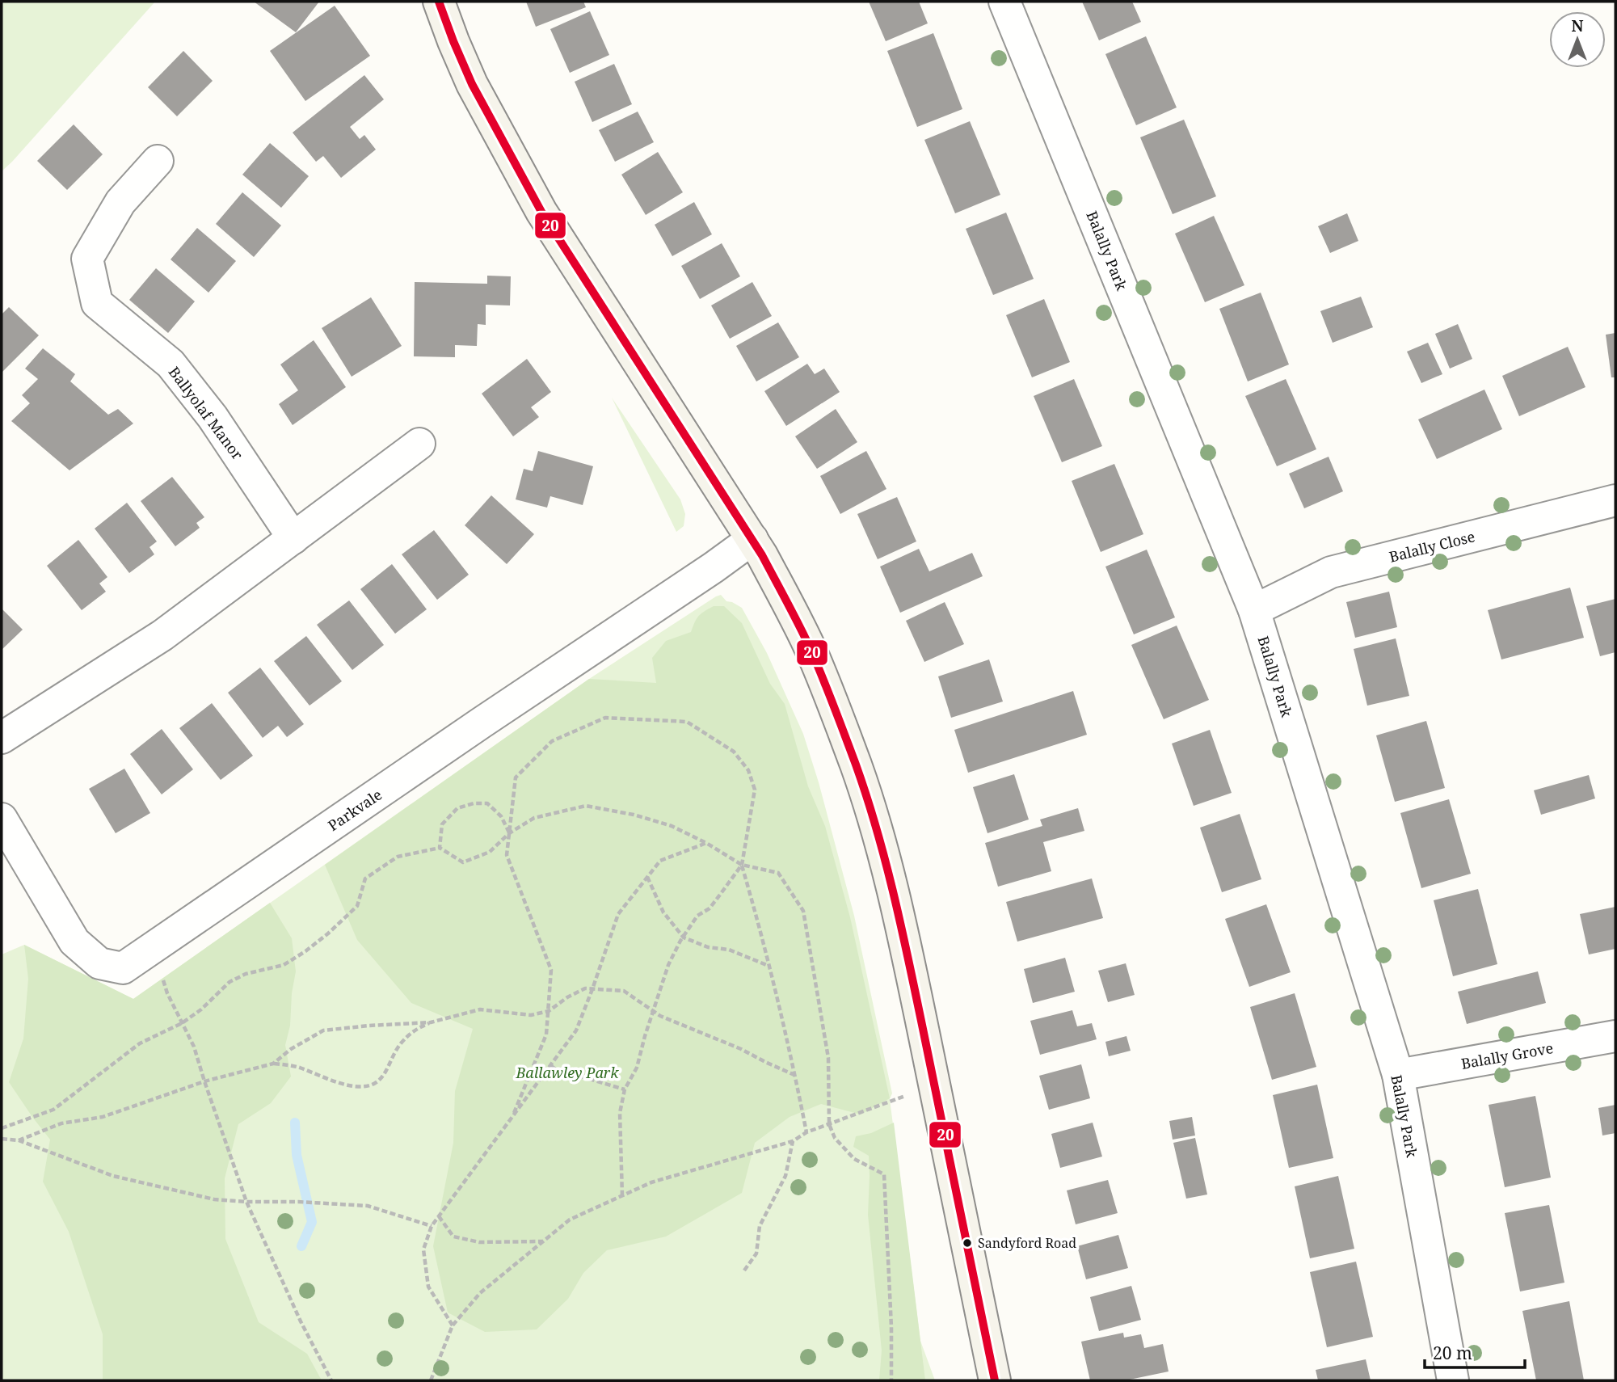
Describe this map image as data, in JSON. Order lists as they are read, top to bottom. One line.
{"streets":{"street":["Balally Park","Ballyolaf Manor","Balally Close","Parkvale","Balally Grove"]},"crossings":[["Balally Park","Balally Close"],["Balally Park","Balally Grove"]],"parks":["Ballawley Park"],"places":["Sandyford Road"],"lines":["transit line 20"],"scale_bar":"20 m","north":"top"}
